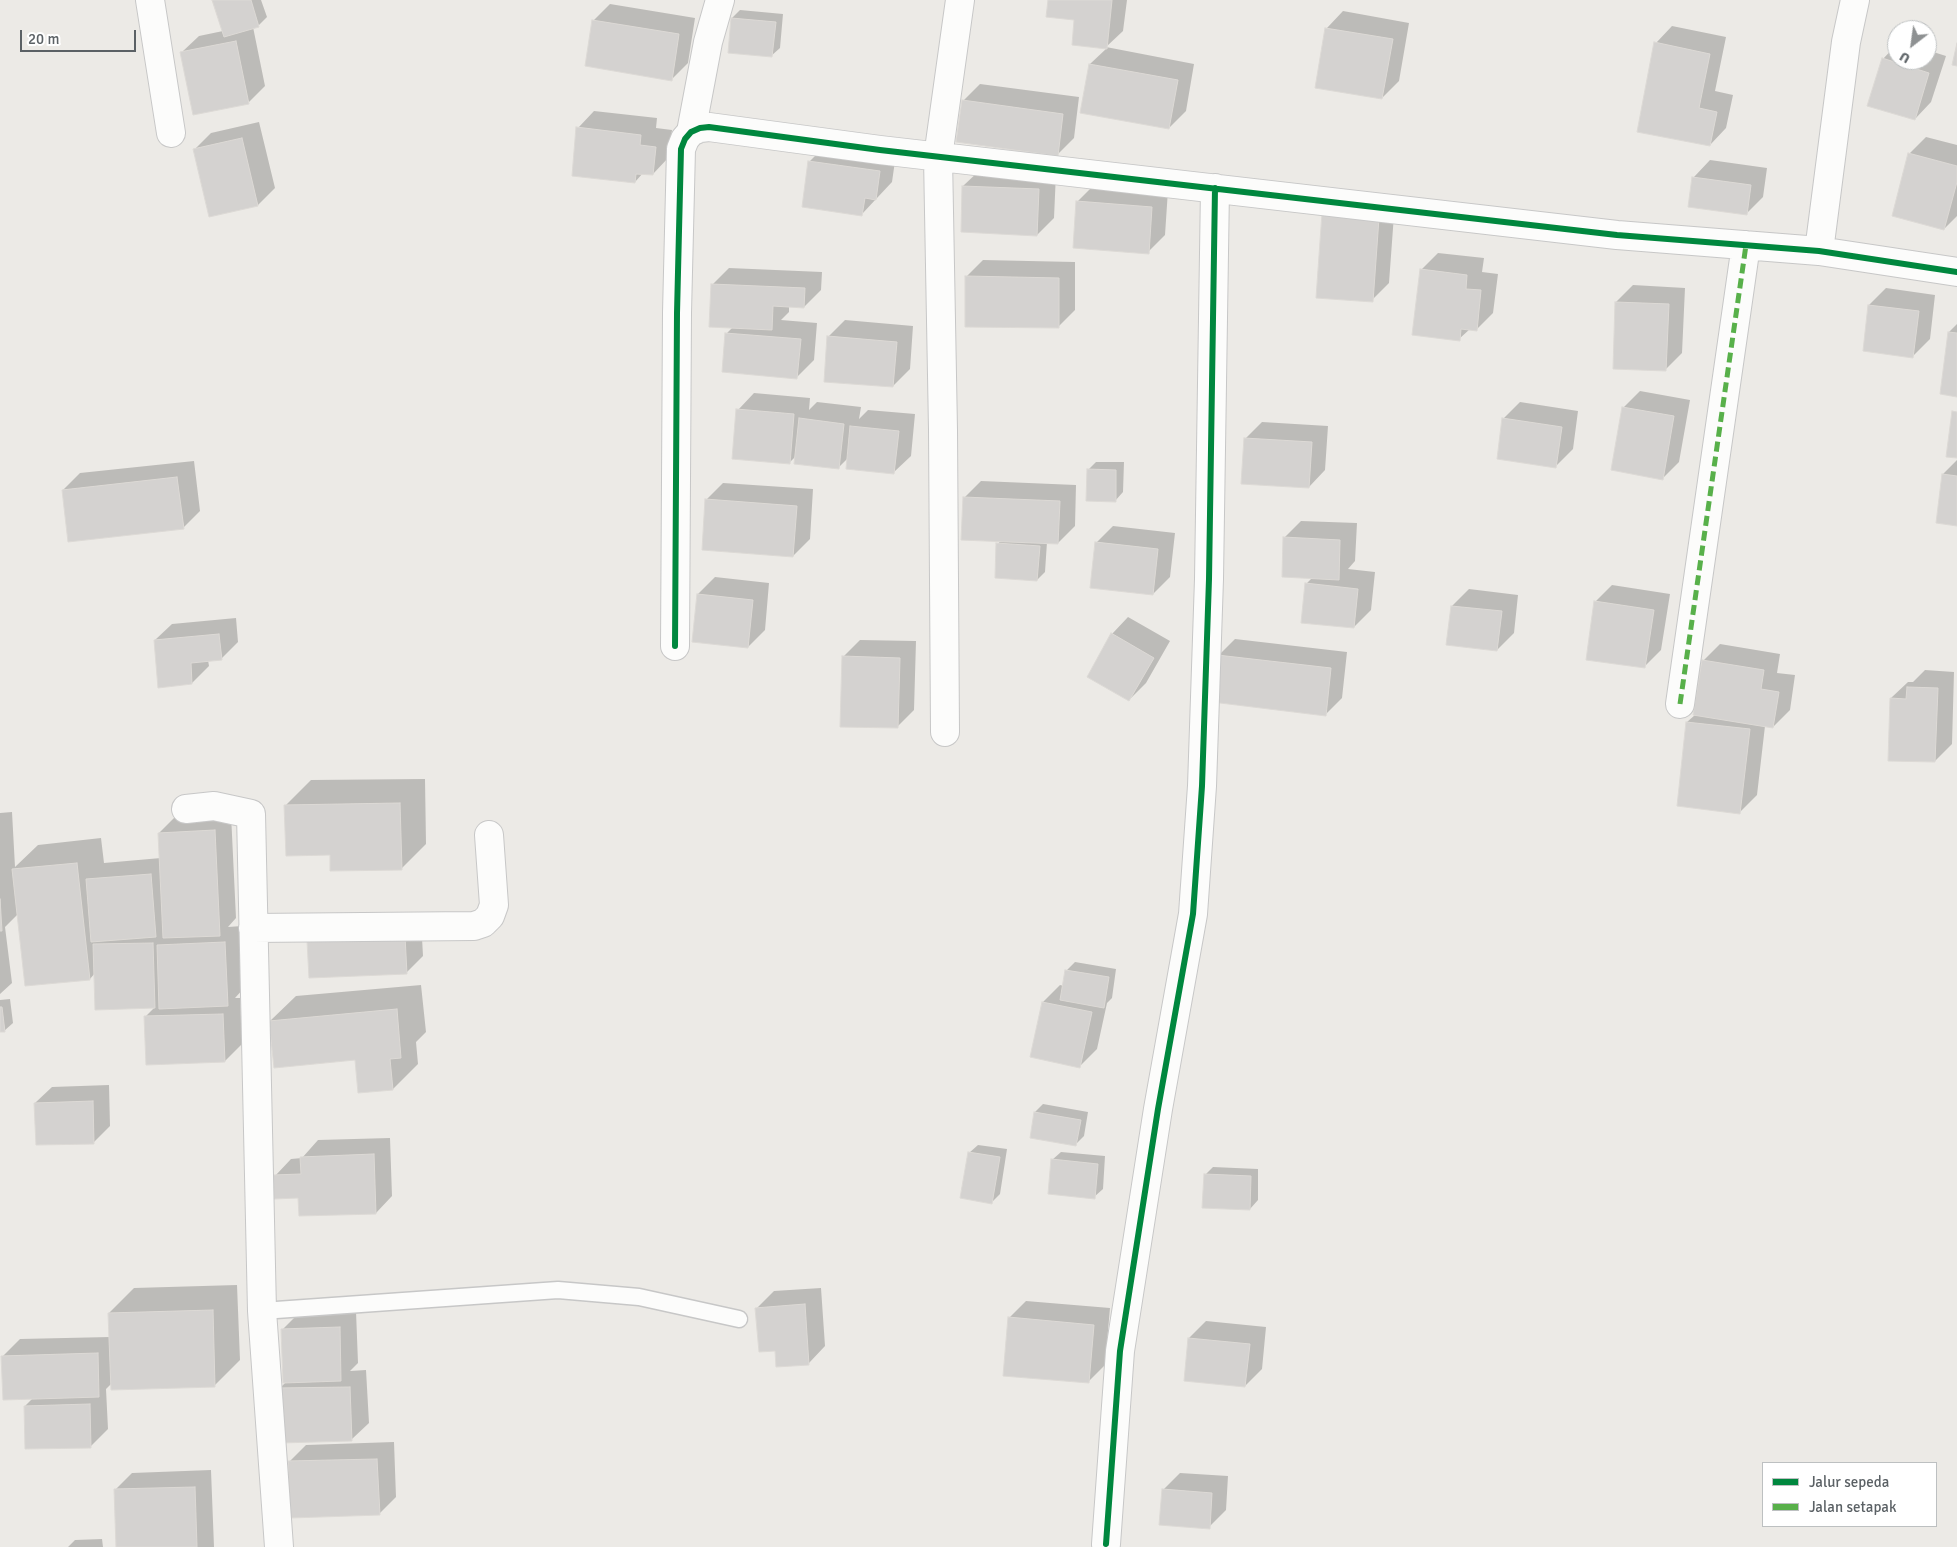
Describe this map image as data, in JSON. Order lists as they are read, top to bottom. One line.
{"legend":["Jalur sepeda","Jalan setapak"],"scale_bar":"20 m","north":"bottom left"}
